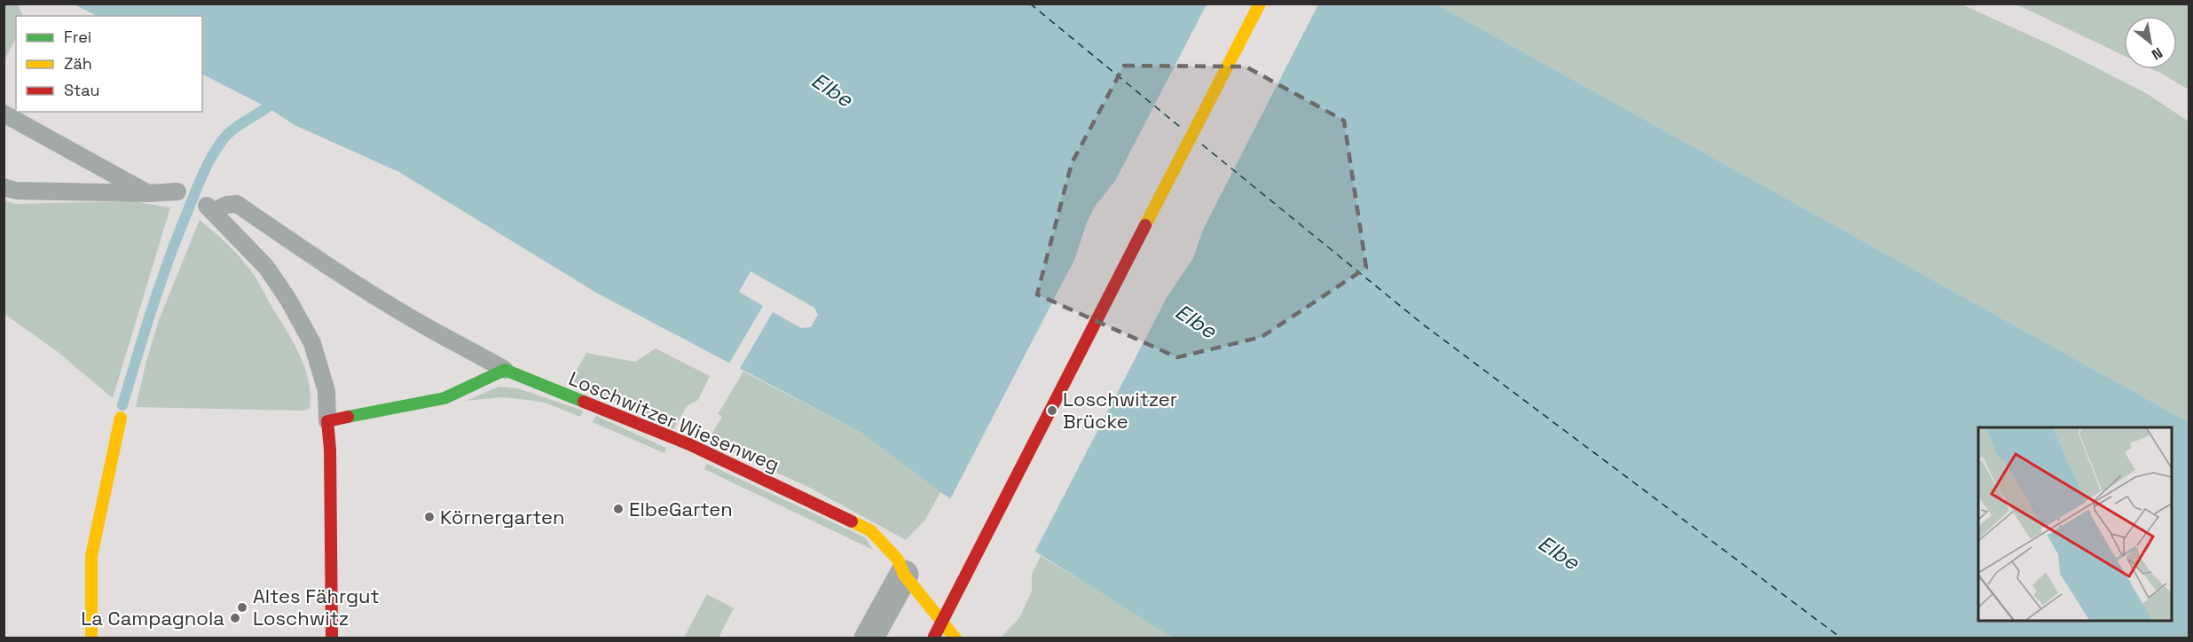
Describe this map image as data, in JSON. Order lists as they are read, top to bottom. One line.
{"streets":{"street":["Loschwitzer Wiesenweg"]},"water":["Elbe"],"places":["Loschwitzer Brücke","ElbeGarten","Körnergarten","Altes Fährgut Loschwitz","La Campagnola"],"legend":["Frei","Zäh","Stau"],"north":"bottom right"}
